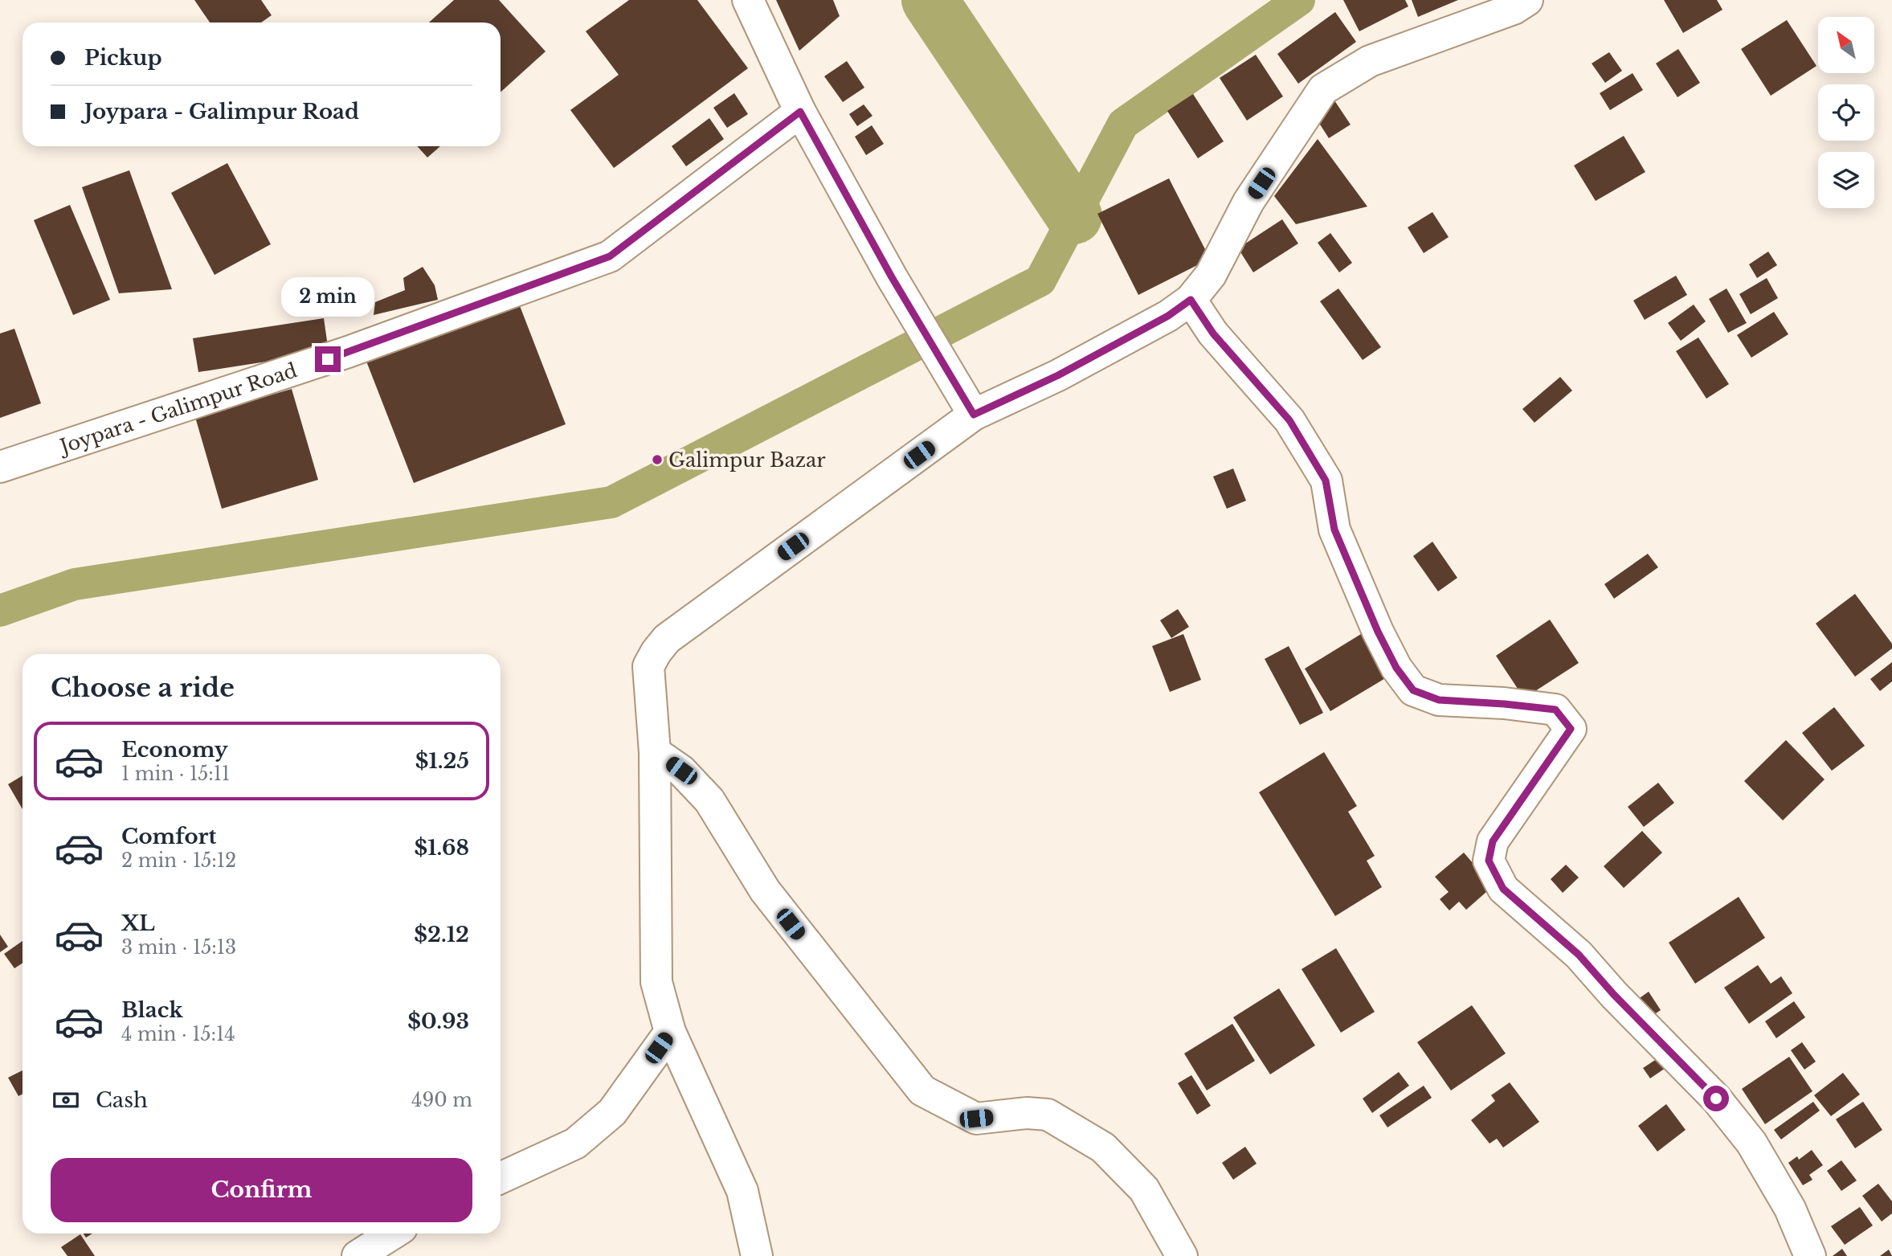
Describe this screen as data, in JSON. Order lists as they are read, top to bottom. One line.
{"streets":{"street":["Joypara - Galimpur Road"]},"places":["Galimpur Bazar"],"north":"top left","page":{"banner":["Pickup","Joypara - Galimpur Road"],"bubble":"2 min","heading":"Choose a ride","list":[{"name":"Economy","note":"1 min · 15:11","value":"$1.25"},{"name":"Comfort","note":"2 min · 15:12","value":"$1.68"},{"name":"XL","note":"3 min · 15:13","value":"$2.12"},{"name":"Black","note":"4 min · 15:14","value":"$0.93"}],"pay":["Cash","490 m"],"buttons":"Confirm"}}
